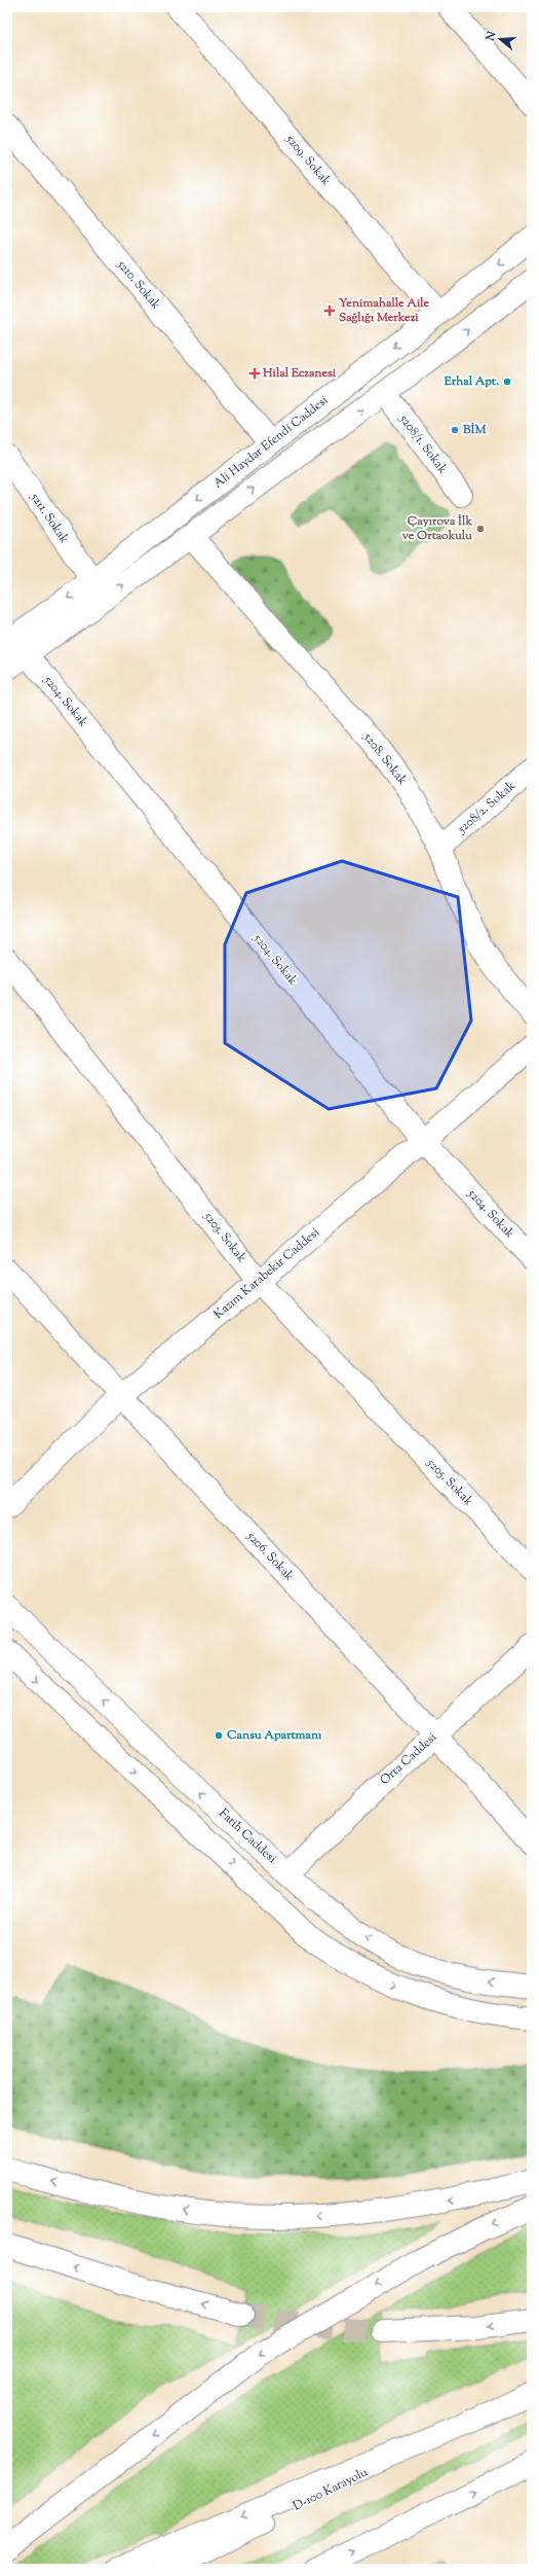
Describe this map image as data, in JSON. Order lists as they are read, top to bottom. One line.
{"streets":{"main road":["5209. Sokak","5210. Sokak","Ali Haydar Efendi Caddesi","5208/1. Sokak","5211. Sokak","5204. Sokak","5208. Sokak","5208/2. Sokak","5205. Sokak","Kazım Karabekir Caddesi","5206. Sokak","Orta Caddesi","Fatih Caddesi","D-100 Karayolu"]},"crossings":[["5209. Sokak","Ali Haydar Efendi Caddesi"],["5210. Sokak","Ali Haydar Efendi Caddesi"],["Ali Haydar Efendi Caddesi","5208/1. Sokak"],["Ali Haydar Efendi Caddesi","5211. Sokak"],["Ali Haydar Efendi Caddesi","5204. Sokak"],["Ali Haydar Efendi Caddesi","5208. Sokak"],["5204. Sokak","Kazım Karabekir Caddesi"],["5208. Sokak","5208/2. Sokak"],["5205. Sokak","Kazım Karabekir Caddesi"],["Kazım Karabekir Caddesi","5206. Sokak"],["5206. Sokak","Orta Caddesi"],["Orta Caddesi","Fatih Caddesi"]],"places":{"health":["Yenimahalle Aile Sağlığı Merkezi","Hilal Eczanesi"],"other":["Erhal Apt.","BİM","Çayırova İlk ve Ortaokulu","Cansu Apartmanı"]},"north":"left"}
